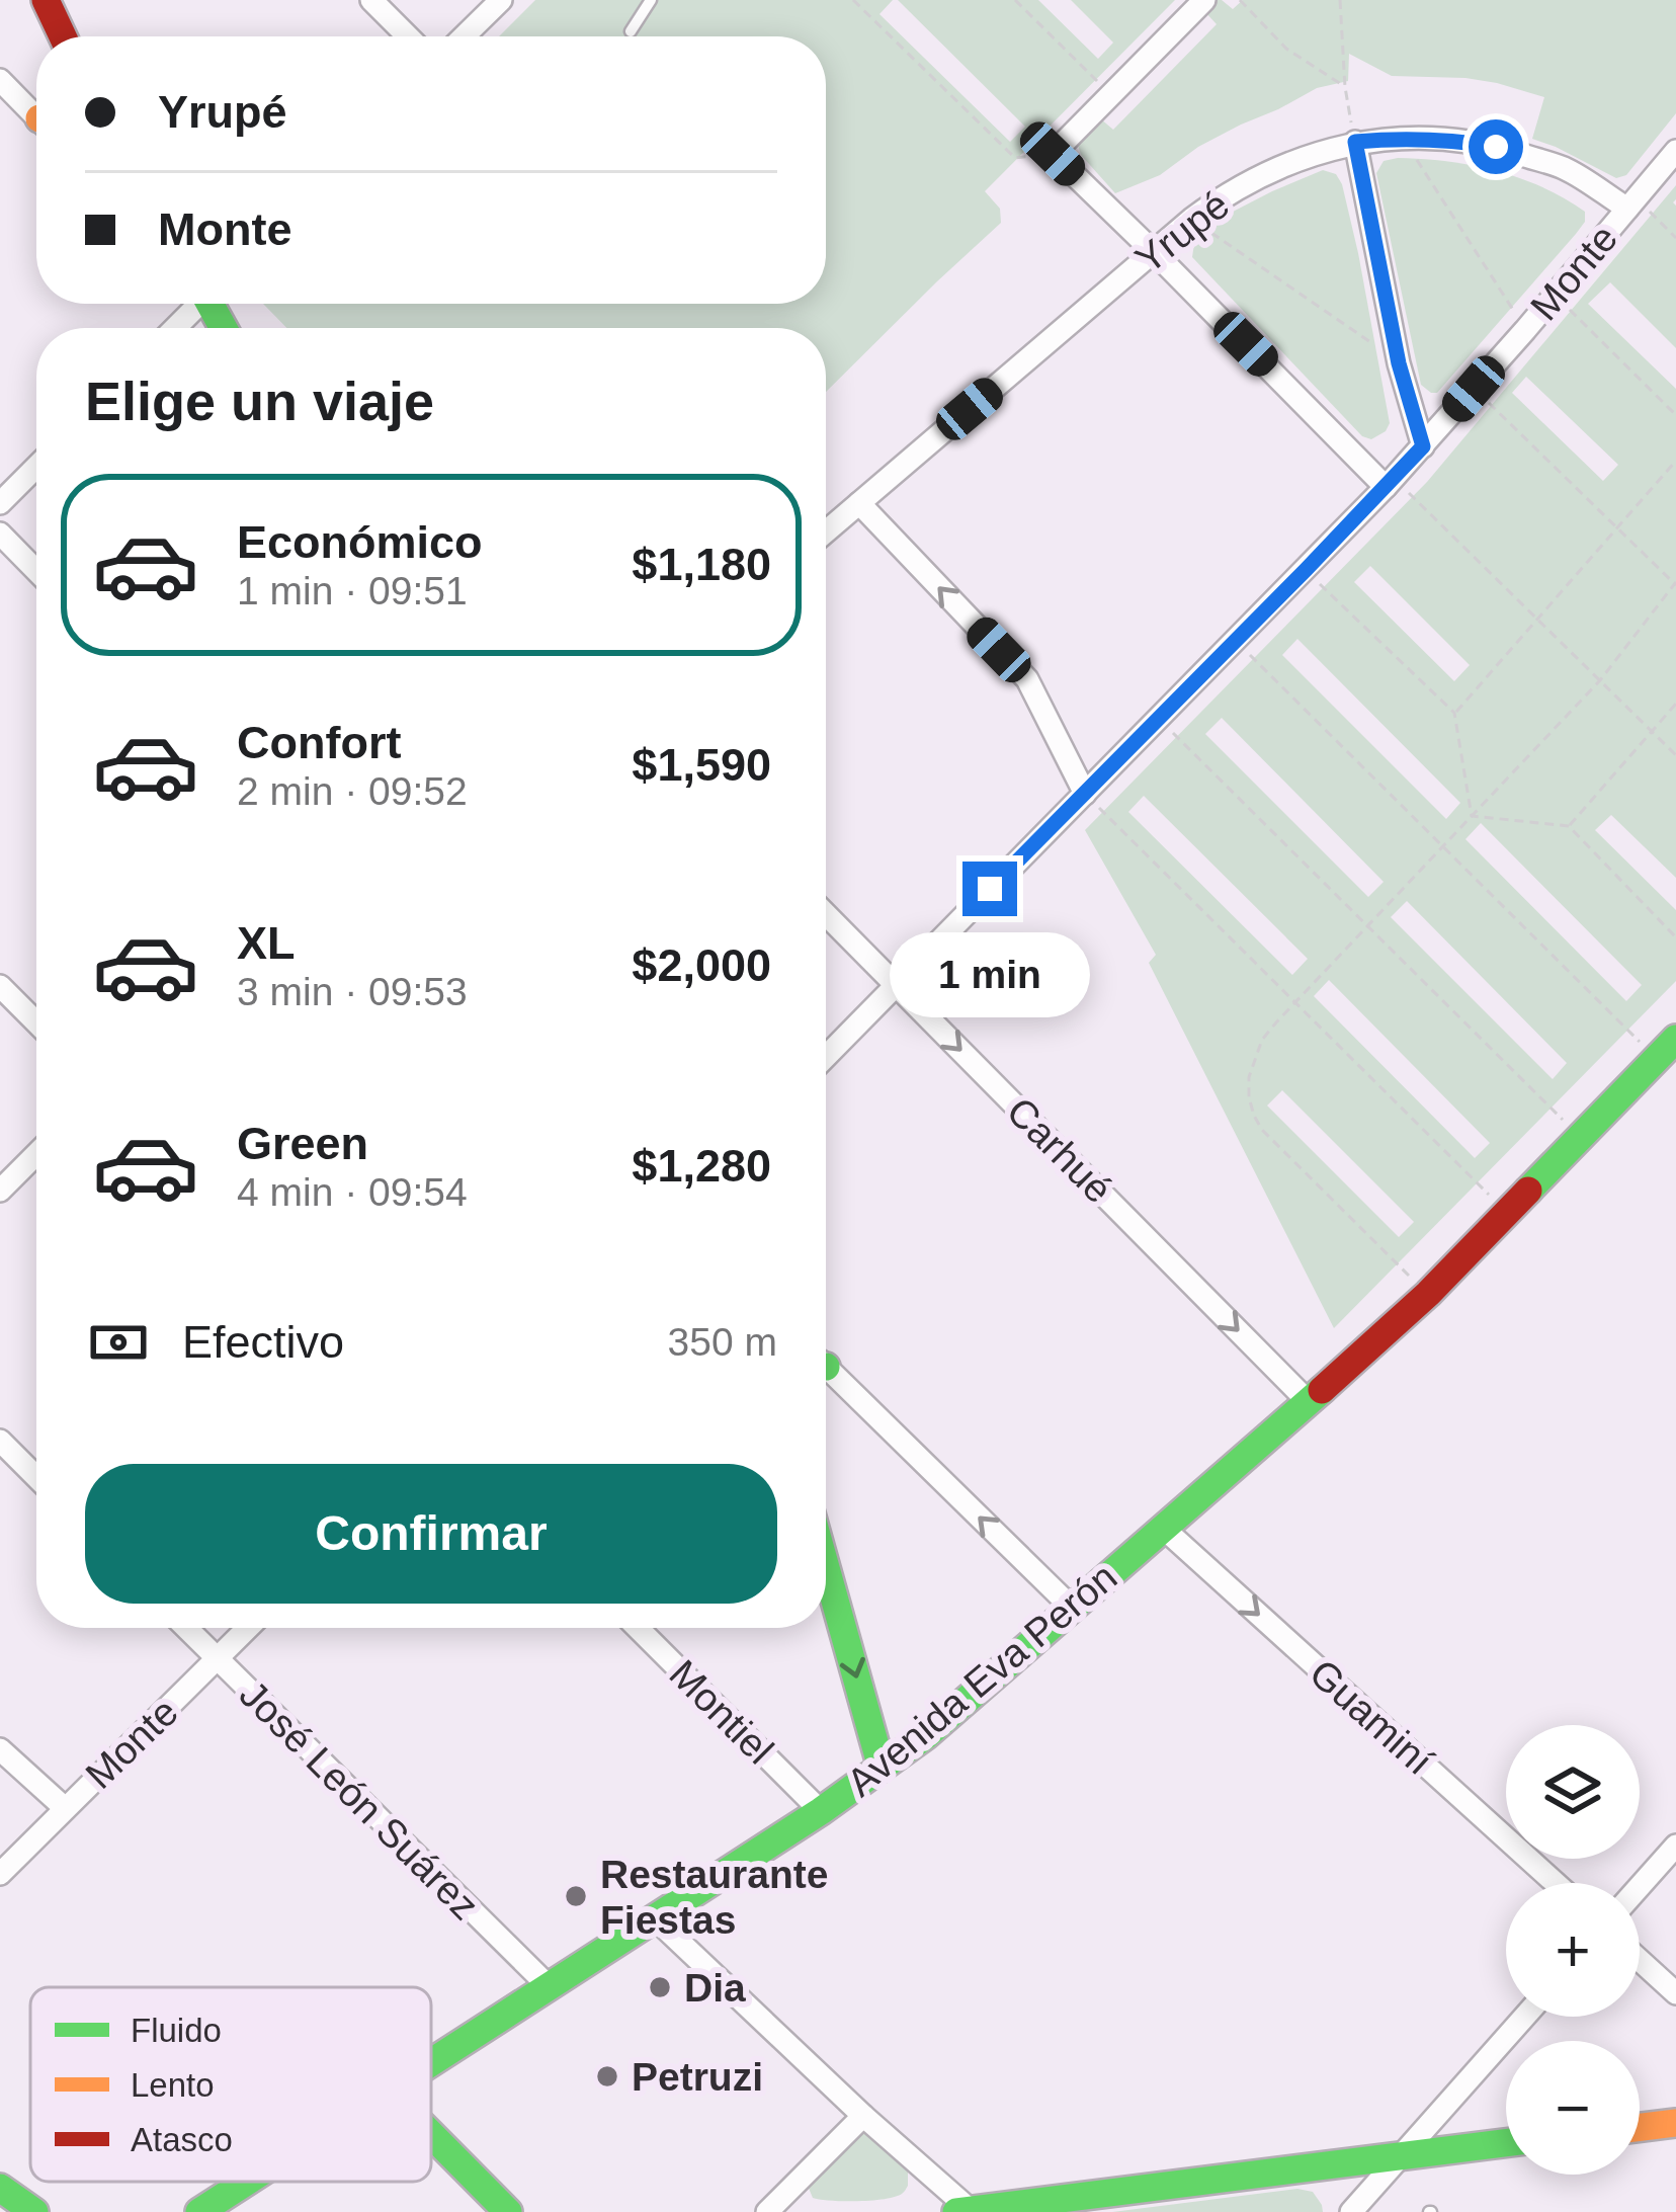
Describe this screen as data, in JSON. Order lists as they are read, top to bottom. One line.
{"streets":{"main road":["Avenida Eva Perón"],"street":["Yrupé","Monte","Carhué","Montiel","Guaminí","José León Suárez"]},"crossings":[["Yrupé","Monte"],["Monte","Carhué"],["Monte","José León Suárez"],["Carhué","Avenida Eva Perón"],["Avenida Eva Perón","Montiel"],["Avenida Eva Perón","Guaminí"],["Avenida Eva Perón","José León Suárez"]],"one_way":["Carhué","Guaminí"],"places":["Restaurante Fiestas","Dia","Petruzi"],"legend":["Fluido","Lento","Atasco"],"page":{"banner":["Yrupé","Monte"],"heading":"Elige un viaje","list":[{"name":"Económico","note":"1 min · 09:51","value":"$1,180"},{"name":"Confort","note":"2 min · 09:52","value":"$1,590"},{"name":"XL","note":"3 min · 09:53","value":"$2,000"},{"name":"Green","note":"4 min · 09:54","value":"$1,280"}],"bubble":"1 min","pay":["Efectivo","350 m"],"buttons":"Confirmar","map_buttons":["+","−"]}}
